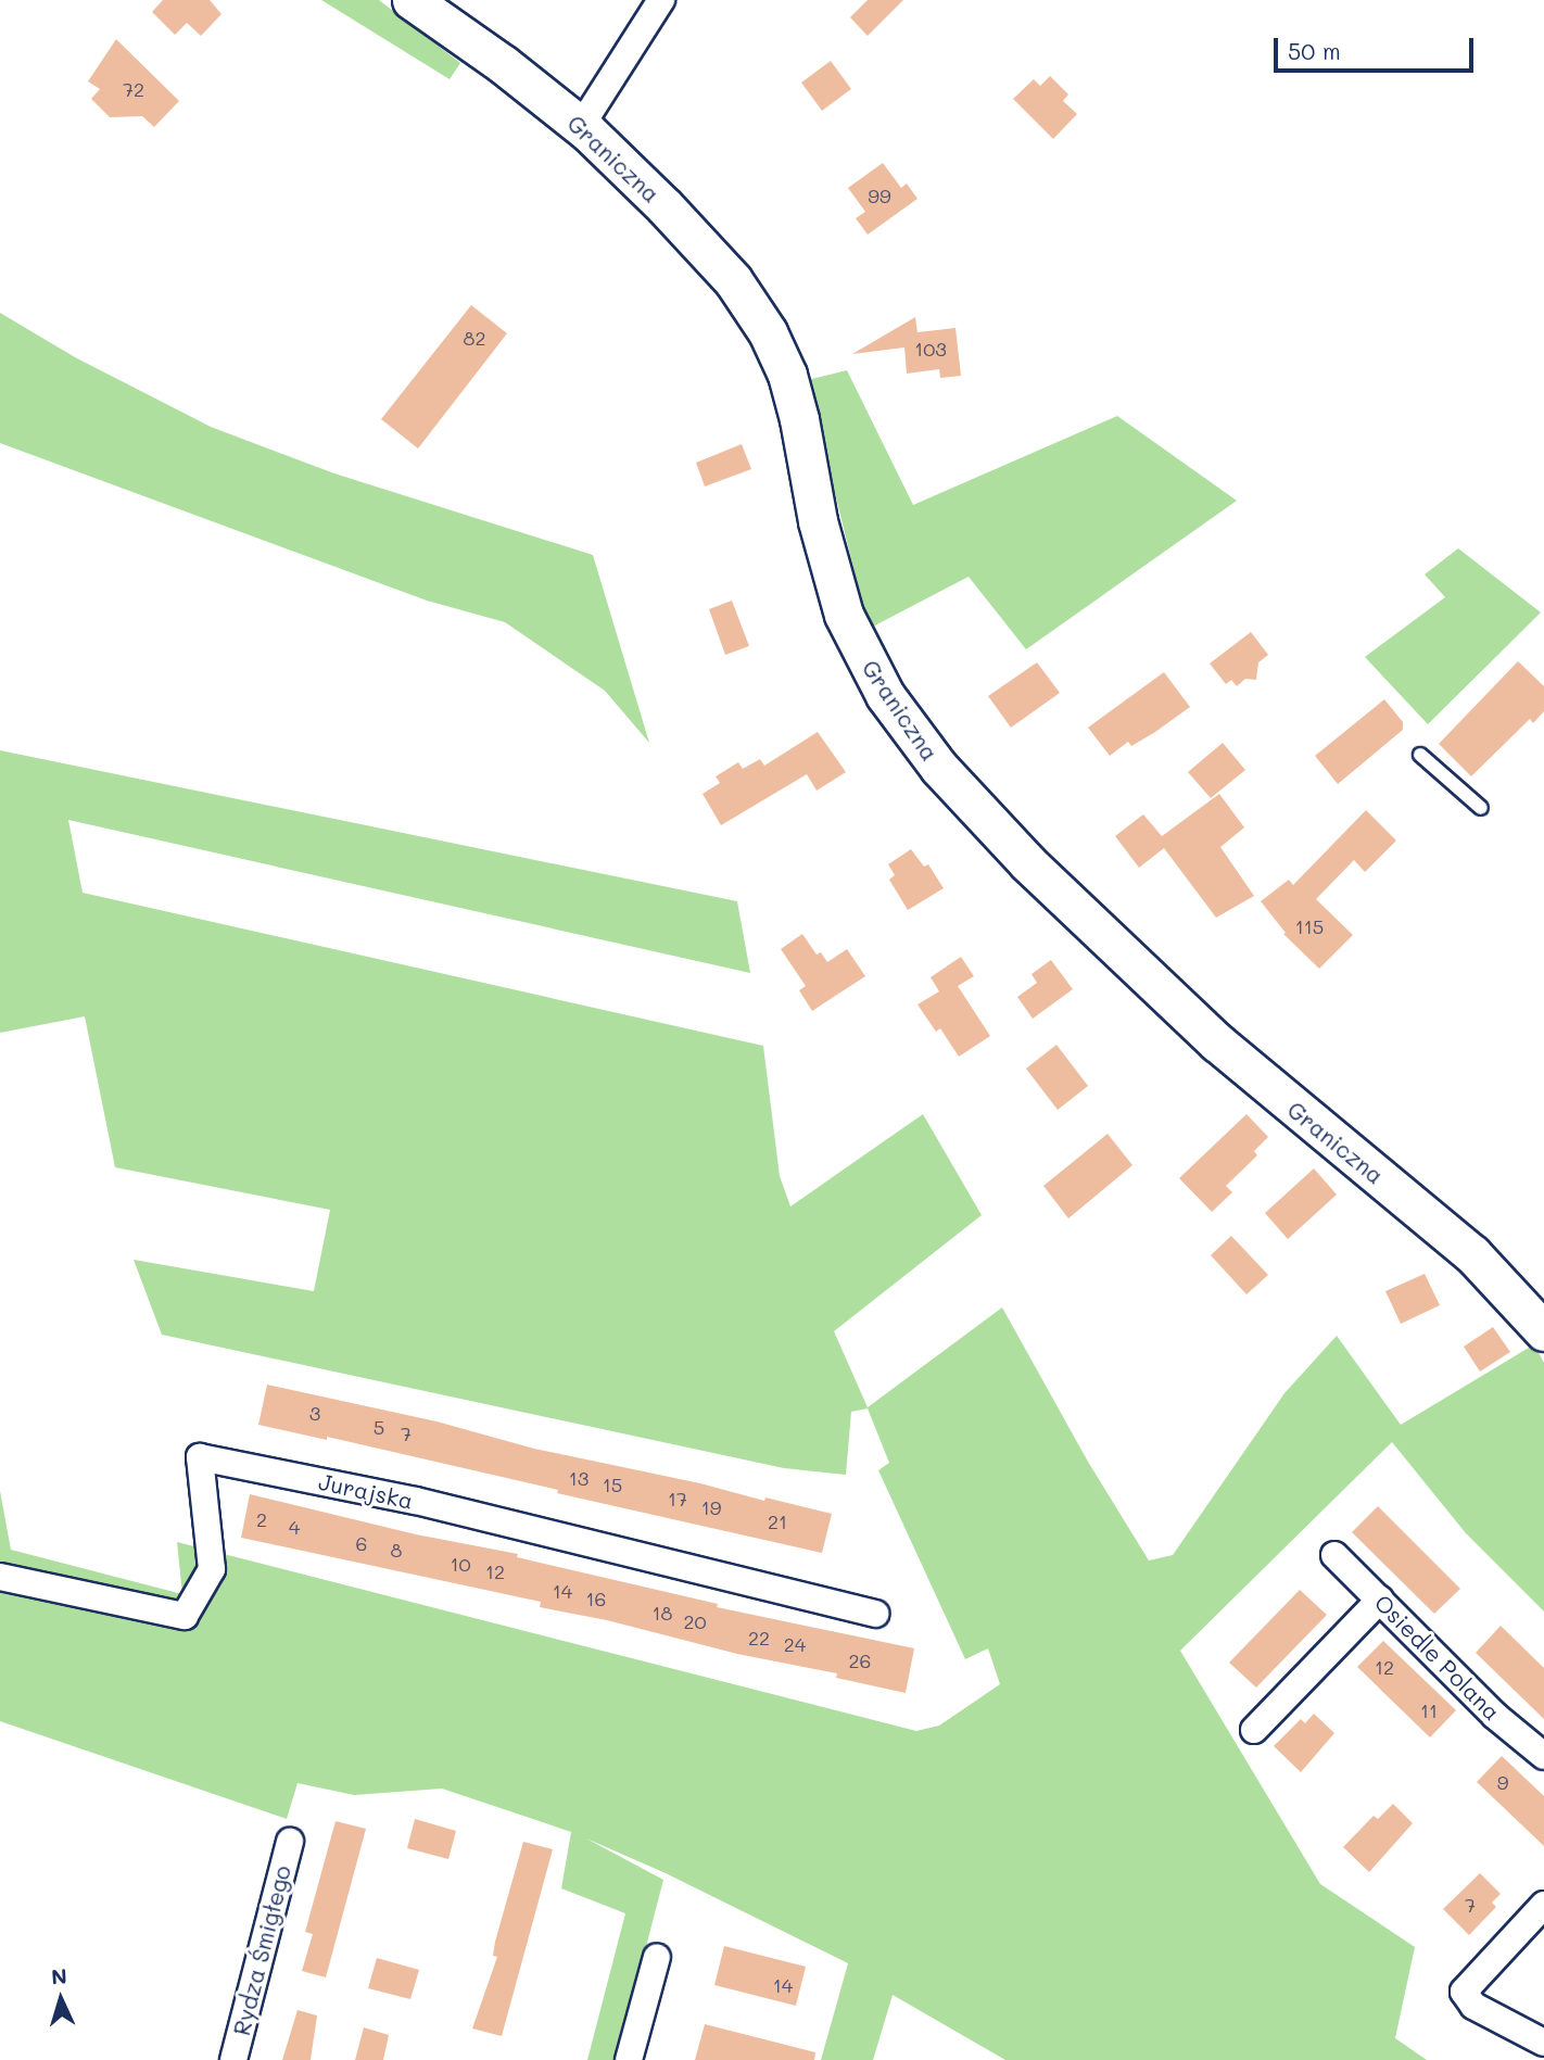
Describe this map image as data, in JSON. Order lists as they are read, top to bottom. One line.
{"streets":{"street":["Graniczna","Jurajska","Osiedle Polana","Rydza Śmigłego"]},"house_numbers":["72","99","82","103","115","3","5","7","13","15","17","19","2","21","4","6","8","10","12","14","16","18","20","22","24","26","12","11","9","7","14"],"scale_bar":"50 m","north":"top"}
